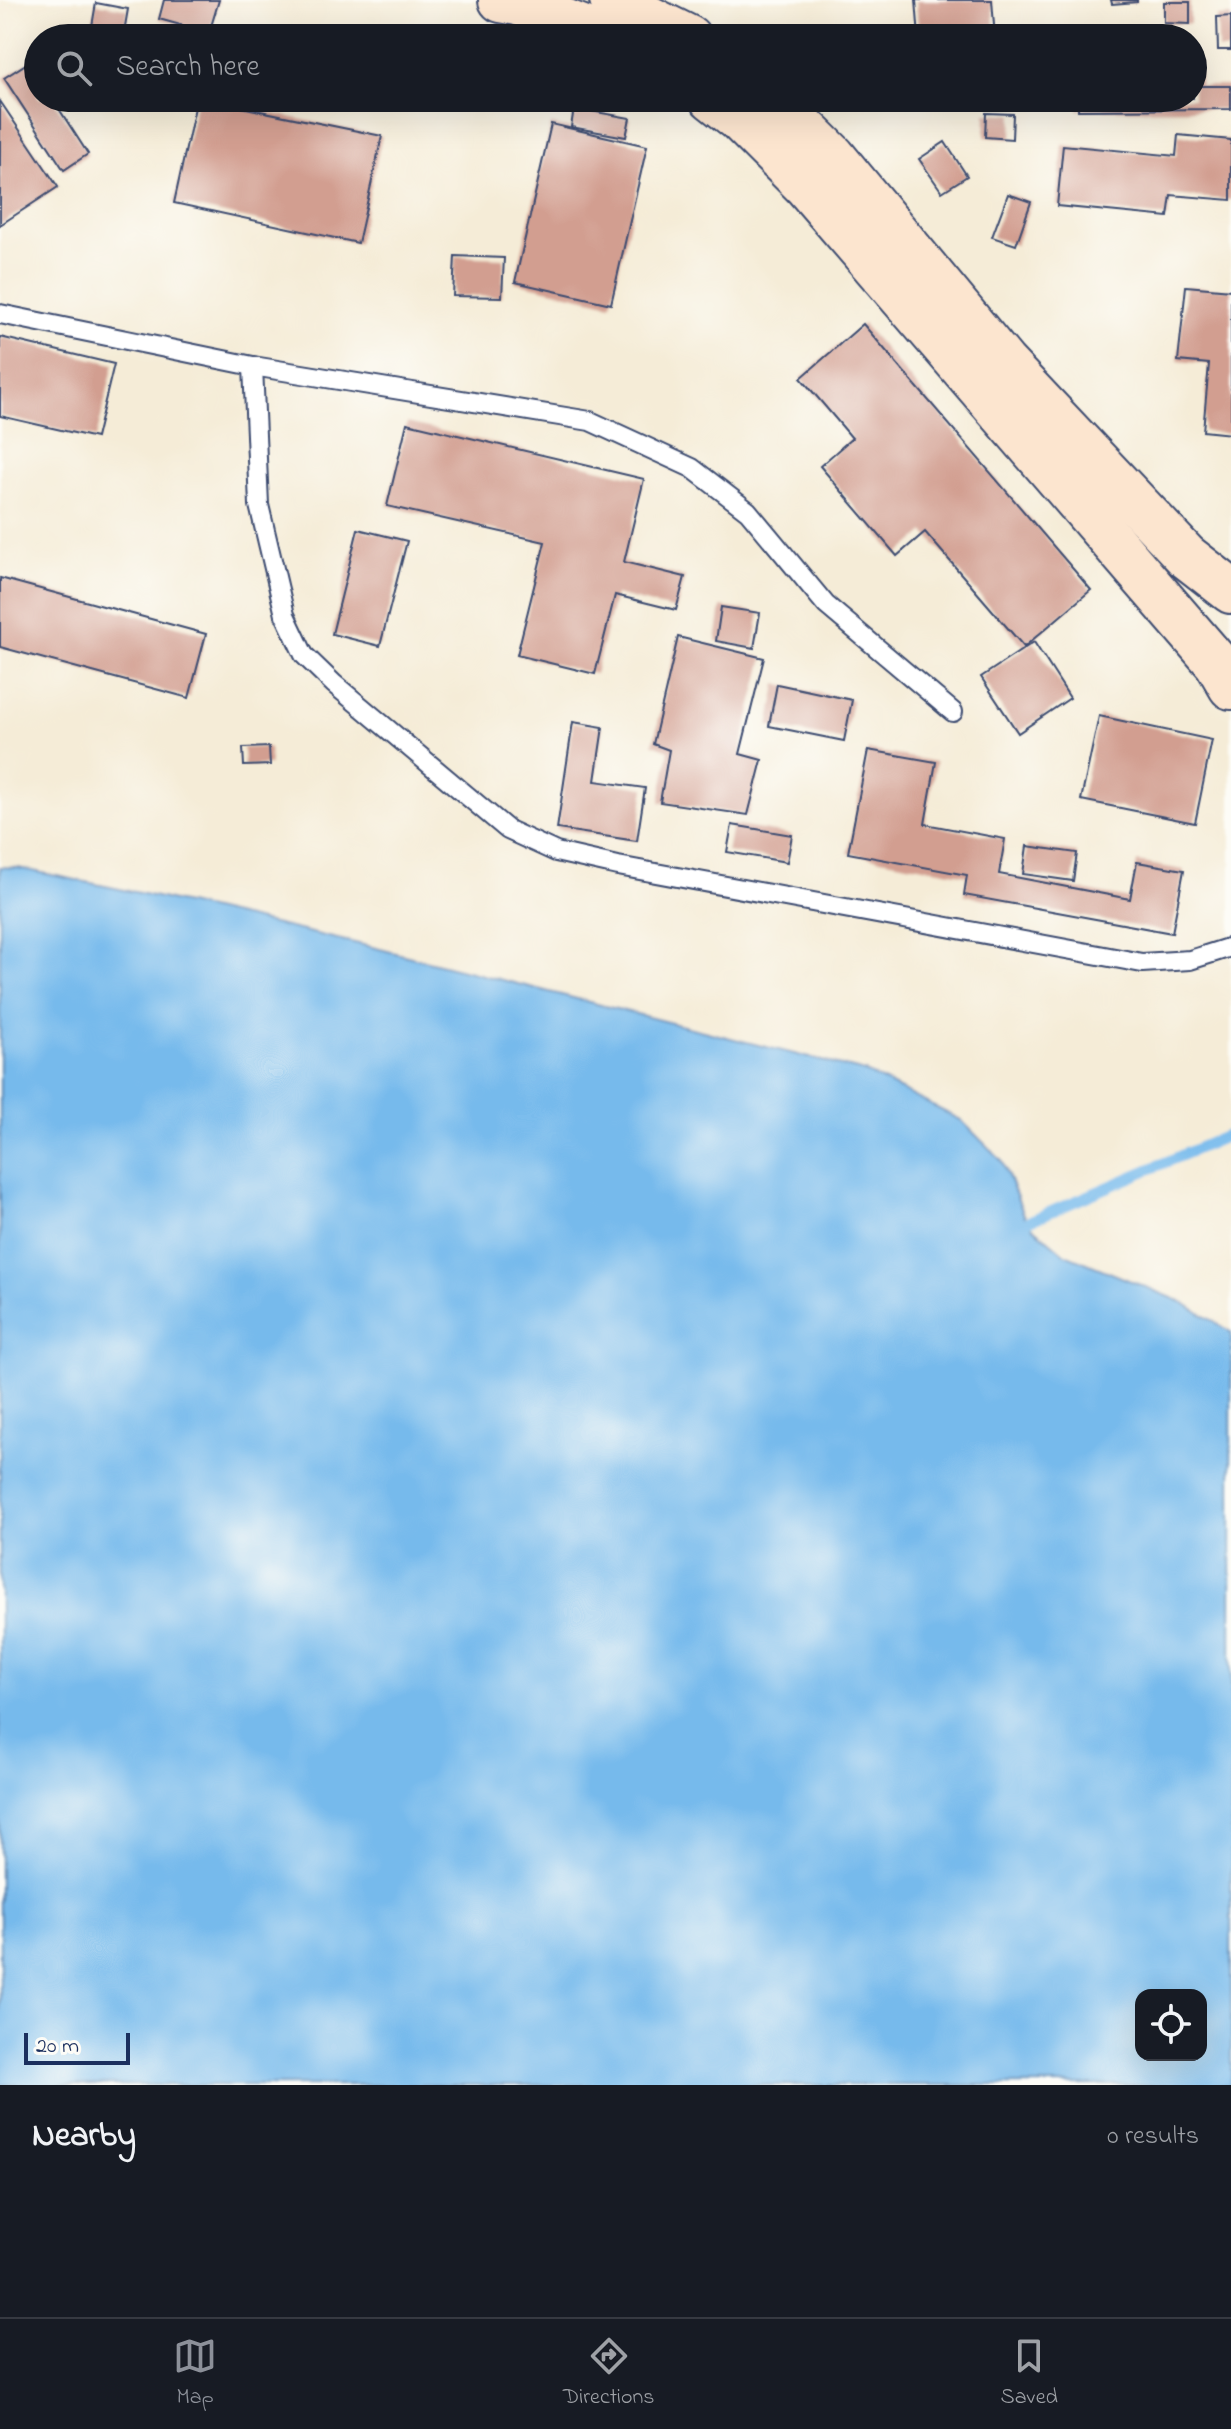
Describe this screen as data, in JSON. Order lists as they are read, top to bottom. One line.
{"scale_bar":"20 m","page":{"search":"Search here","scale":"20 m","heading":["Nearby","0 results"],"nav":["Map","Directions","Saved"]}}
